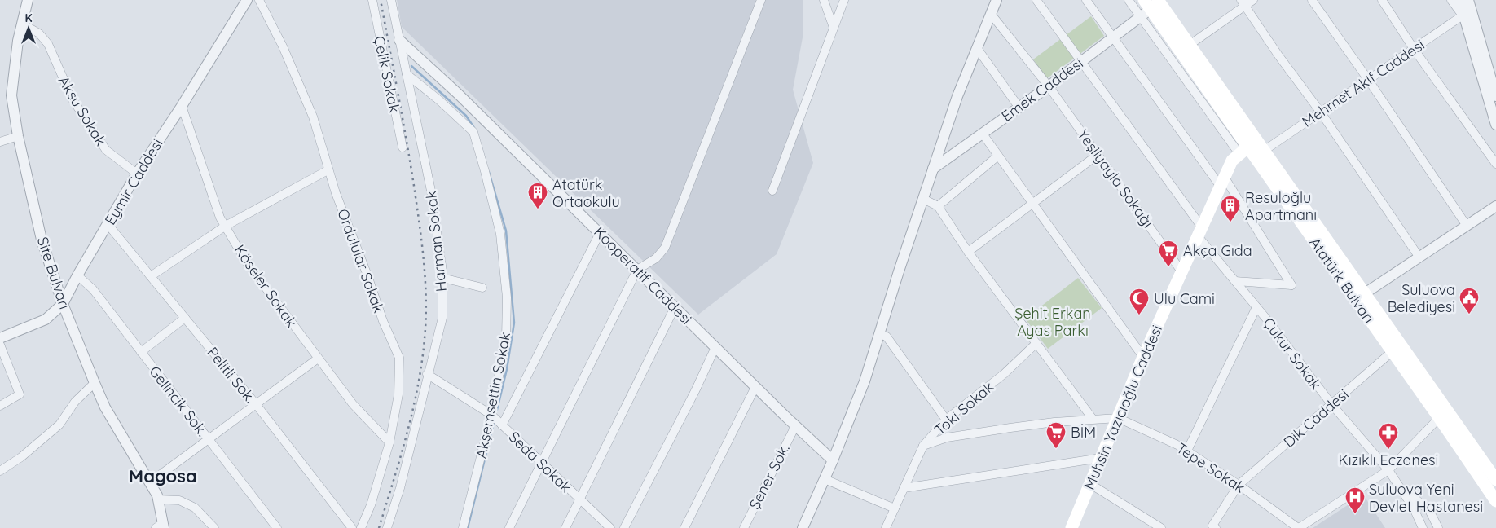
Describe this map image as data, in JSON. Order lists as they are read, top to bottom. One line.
{"streets":{"main road":["Atatürk Bulvarı","Muhsin Yazıcıoğlu Caddesi"],"street":["Çelik Sokak","Mehmet Akif Caddesi","Emek Caddesi","Aksu Sokak","Yeşilyayla Sokağı","Eymir Caddesi","Harman Sokak","Ordulular Sokak","Site Bulvarı","Kooperatif Caddesi","Köseler Sokak","Çukur Sokak","Pelitli Sok.","Akşemsettin Sokak","Gelincik Sok.","Toki Sokak","Dik Caddesi","Seda Sokak","Tepe Sokak","Şener Sok."]},"crossings":[["Mehmet Akif Caddesi","Atatürk Bulvarı"],["Emek Caddesi","Yeşilyayla Sokağı"],["Emek Caddesi","Atatürk Bulvarı"],["Emek Caddesi","Çukur Sokak"],["Aksu Sokak","Eymir Caddesi"],["Aksu Sokak","Site Bulvarı"],["Yeşilyayla Sokağı","Muhsin Yazıcıoğlu Caddesi"],["Eymir Caddesi","Site Bulvarı"],["Eymir Caddesi","Köseler Sokak"],["Eymir Caddesi","Pelitli Sok."],["Eymir Caddesi","Gelincik Sok."],["Harman Sokak","Kooperatif Caddesi"],["Harman Sokak","Akşemsettin Sokak"],["Harman Sokak","Seda Sokak"],["Ordulular Sokak","Köseler Sokak"],["Kooperatif Caddesi","Şener Sok."],["Atatürk Bulvarı","Muhsin Yazıcıoğlu Caddesi"],["Atatürk Bulvarı","Dik Caddesi"],["Çukur Sokak","Muhsin Yazıcıoğlu Caddesi"],["Çukur Sokak","Dik Caddesi"],["Akşemsettin Sokak","Seda Sokak"],["Muhsin Yazıcıoğlu Caddesi","Tepe Sokak"],["Dik Caddesi","Tepe Sokak"]],"districts":["Magosa"],"parks":["Şehit Erkan Ayas Parkı"],"places":{"building":["Atatürk Ortaokulu","Resuloğlu Apartmanı"],"supermarket":["Akça Gıda","BİM"],"public building":["Suluova Belediyesi"],"mosque":["Ulu Cami"],"pharmacy":["Kızıklı Eczanesi"],"hospital":["Suluova Yeni Devlet Hastanesi"]},"north":"top"}
